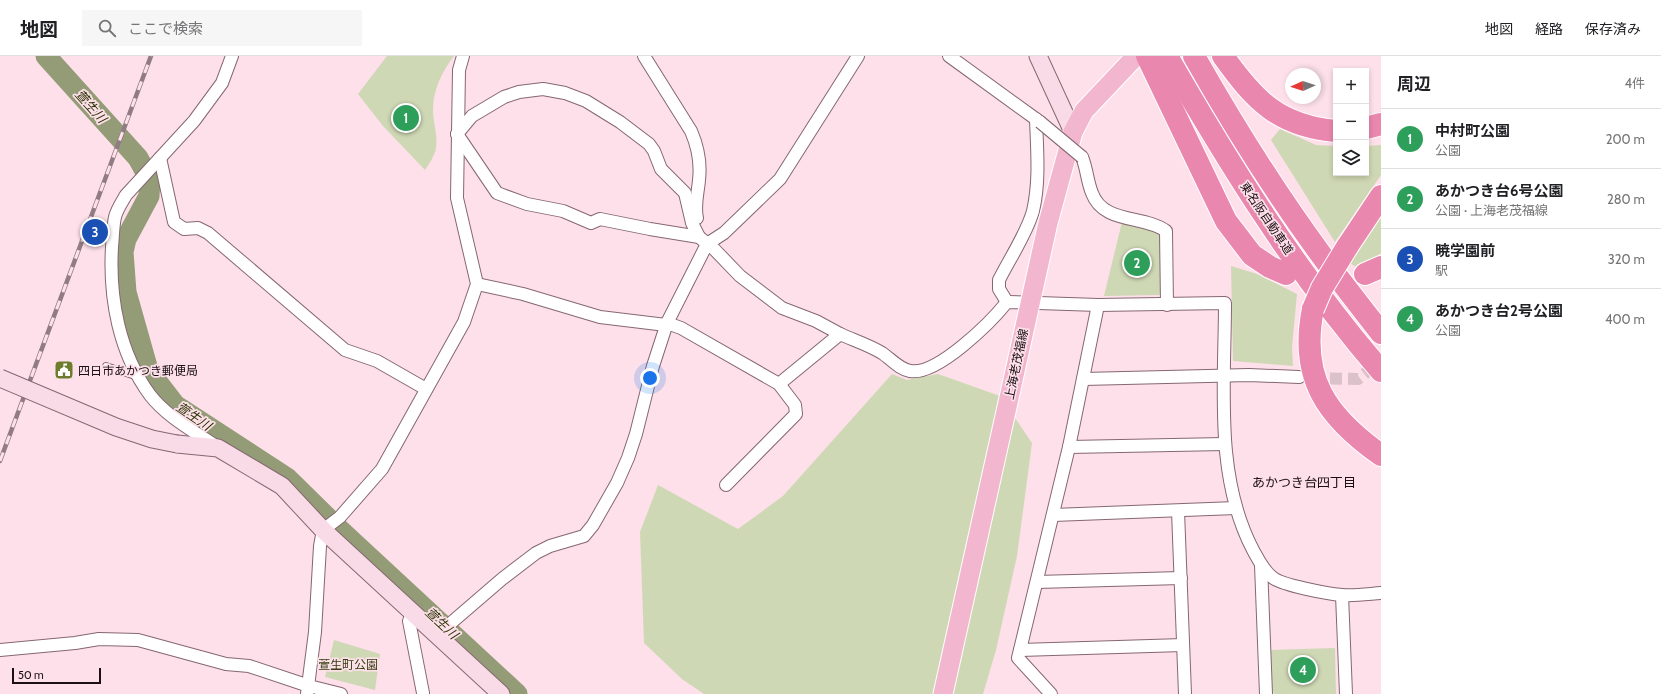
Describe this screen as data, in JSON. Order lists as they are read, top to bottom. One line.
{"streets":{"highway":["東名阪自動車道"],"main road":["上海老茂福線"]},"districts":["あかつき台四丁目"],"water":["萱生川"],"parks":["萱生町公園"],"places":{"public building":["四日市あかつき郵便局"]},"scale_bar":"50 m","north":"left","page":{"header":"地図","search":"ここで検索","nav":["地図","経路","保存済み"],"heading":["周辺","4件"],"map_buttons":["+","−"],"pins":["1","3","2","4"],"list":[{"mark":"1","name":"中村町公園","note":"公園","value":"200 m"},{"mark":"2","name":"あかつき台6号公園","note":"公園 · 上海老茂福線","value":"280 m"},{"mark":"3","name":"暁学園前","note":"駅","value":"320 m"},{"mark":"4","name":"あかつき台2号公園","note":"公園","value":"400 m"}],"scale":"50 m"}}
